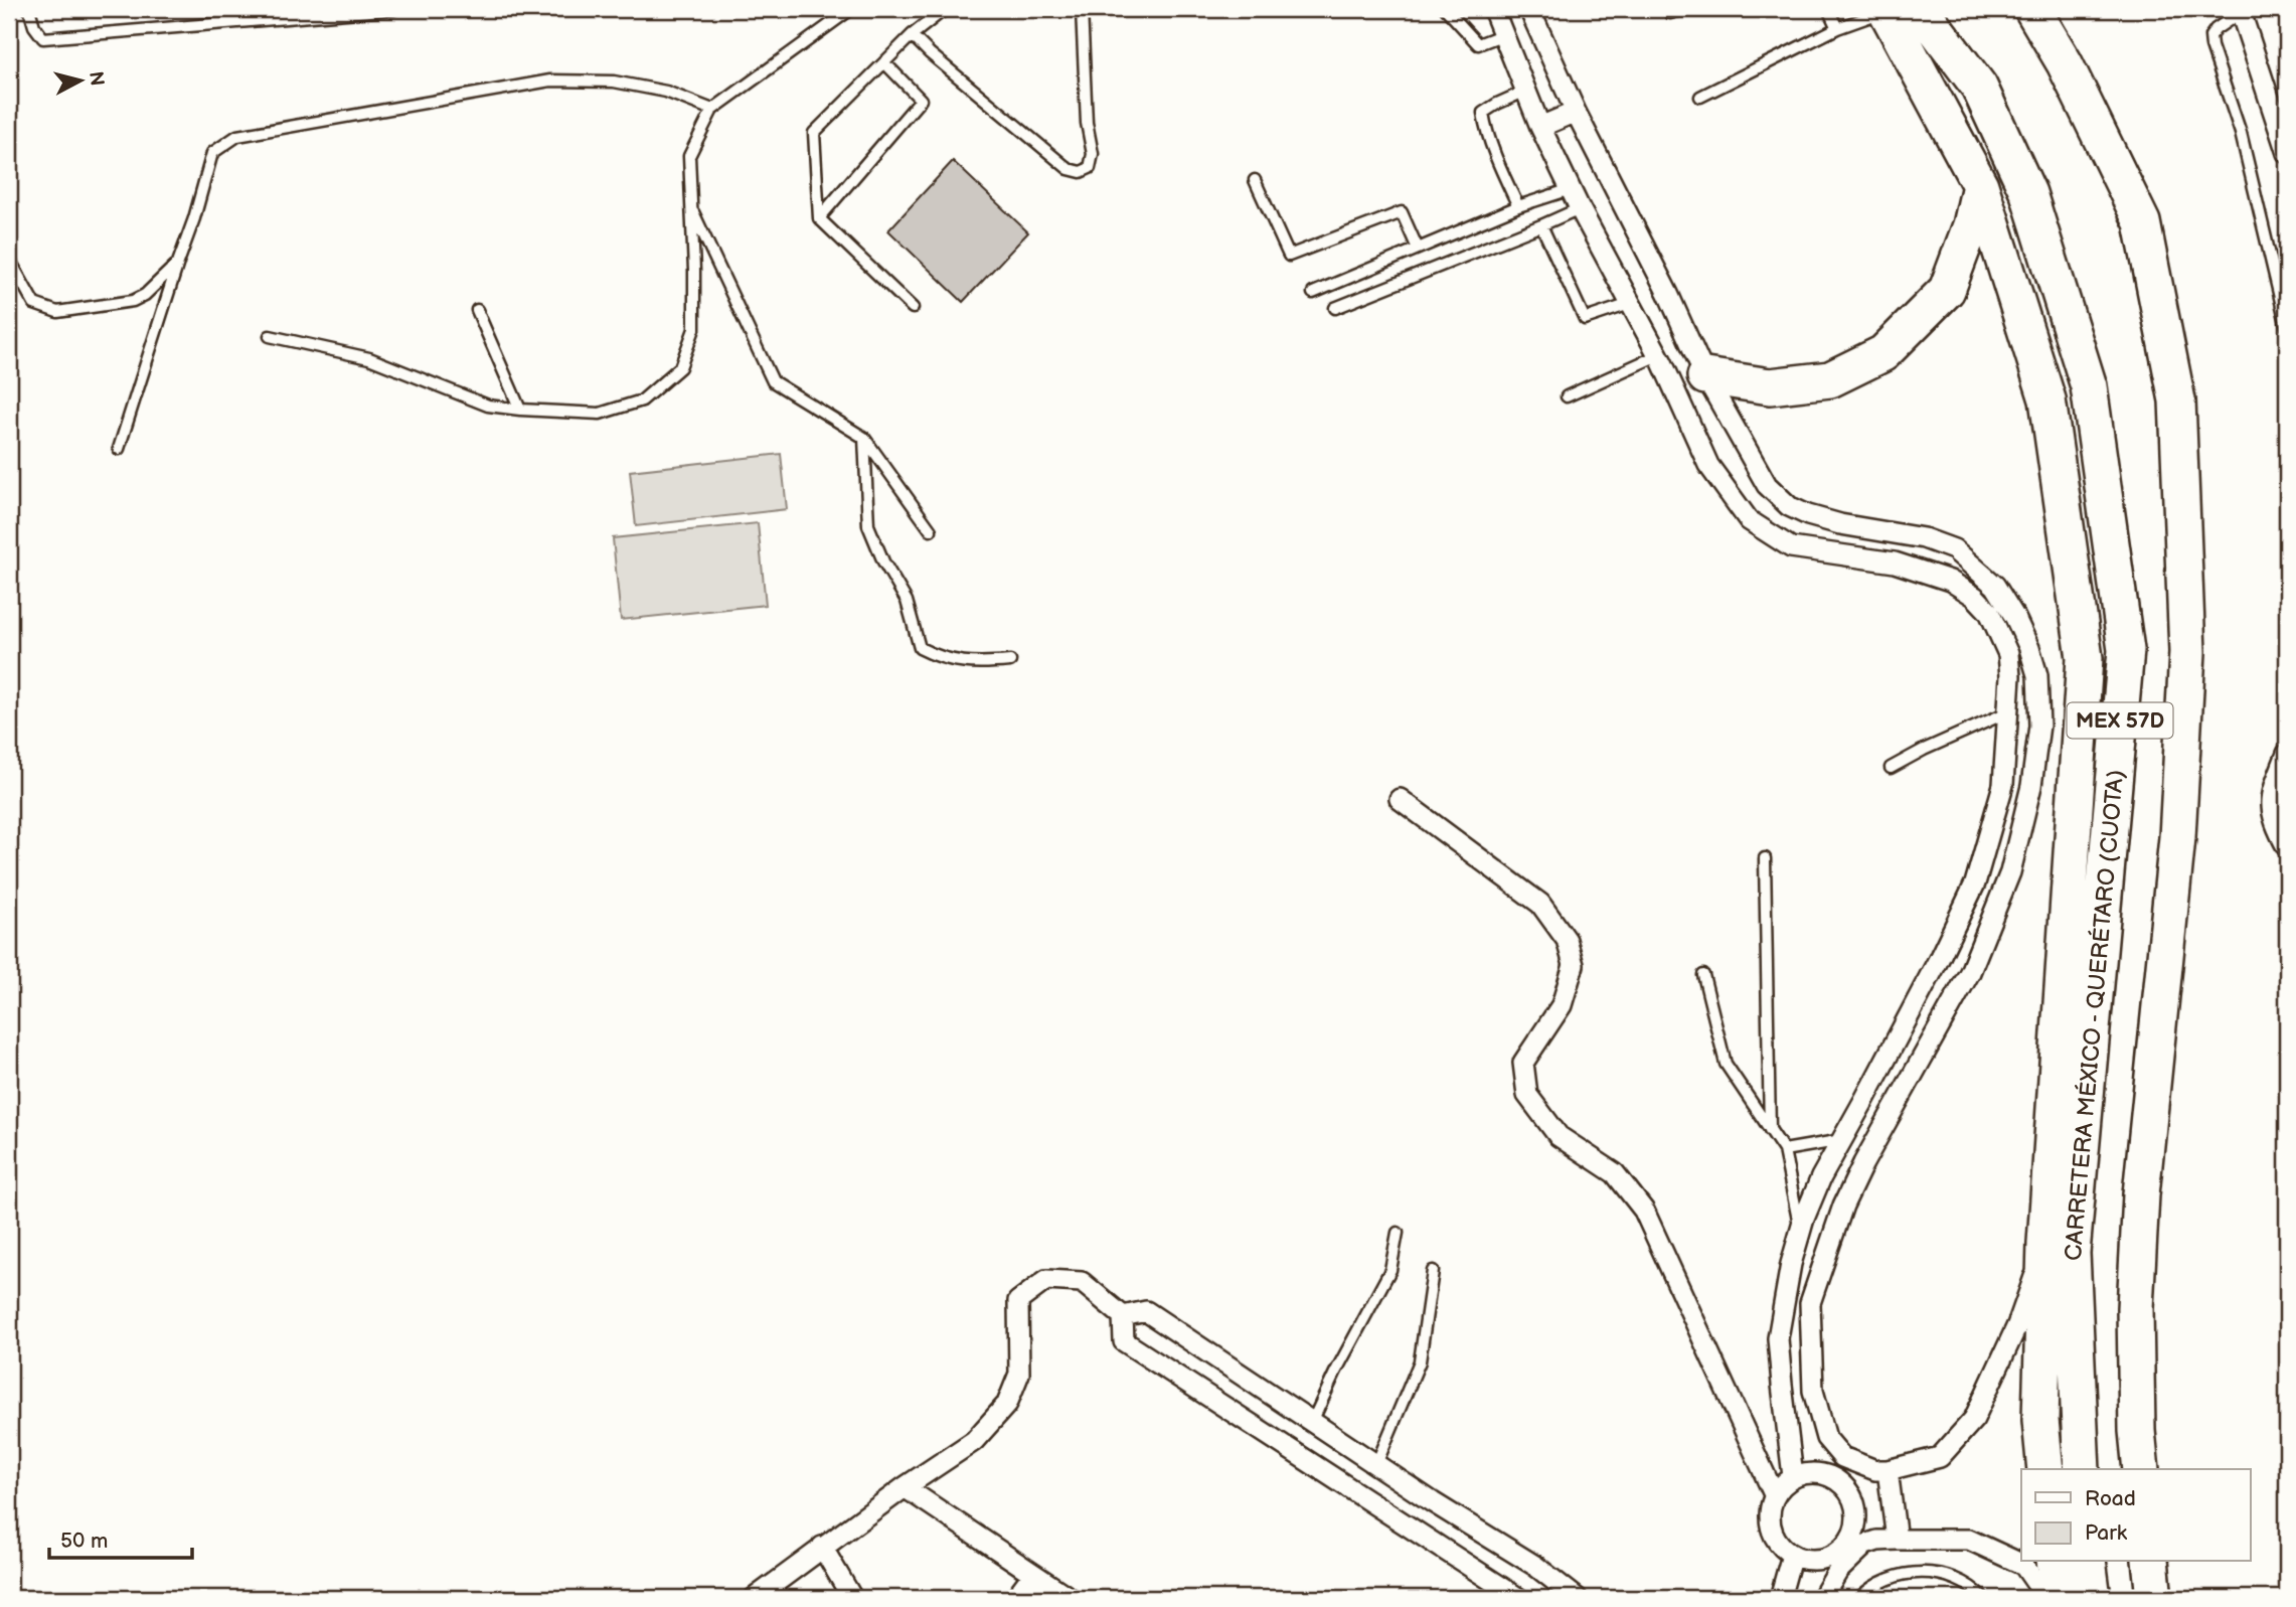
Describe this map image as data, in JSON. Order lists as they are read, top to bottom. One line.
{"streets":{"highway":["MEX 57D","CARRETERA MÉXICO - QUERÉTARO (CUOTA)"]},"legend":["Road","Park"],"scale_bar":"50 m","north":"right"}
